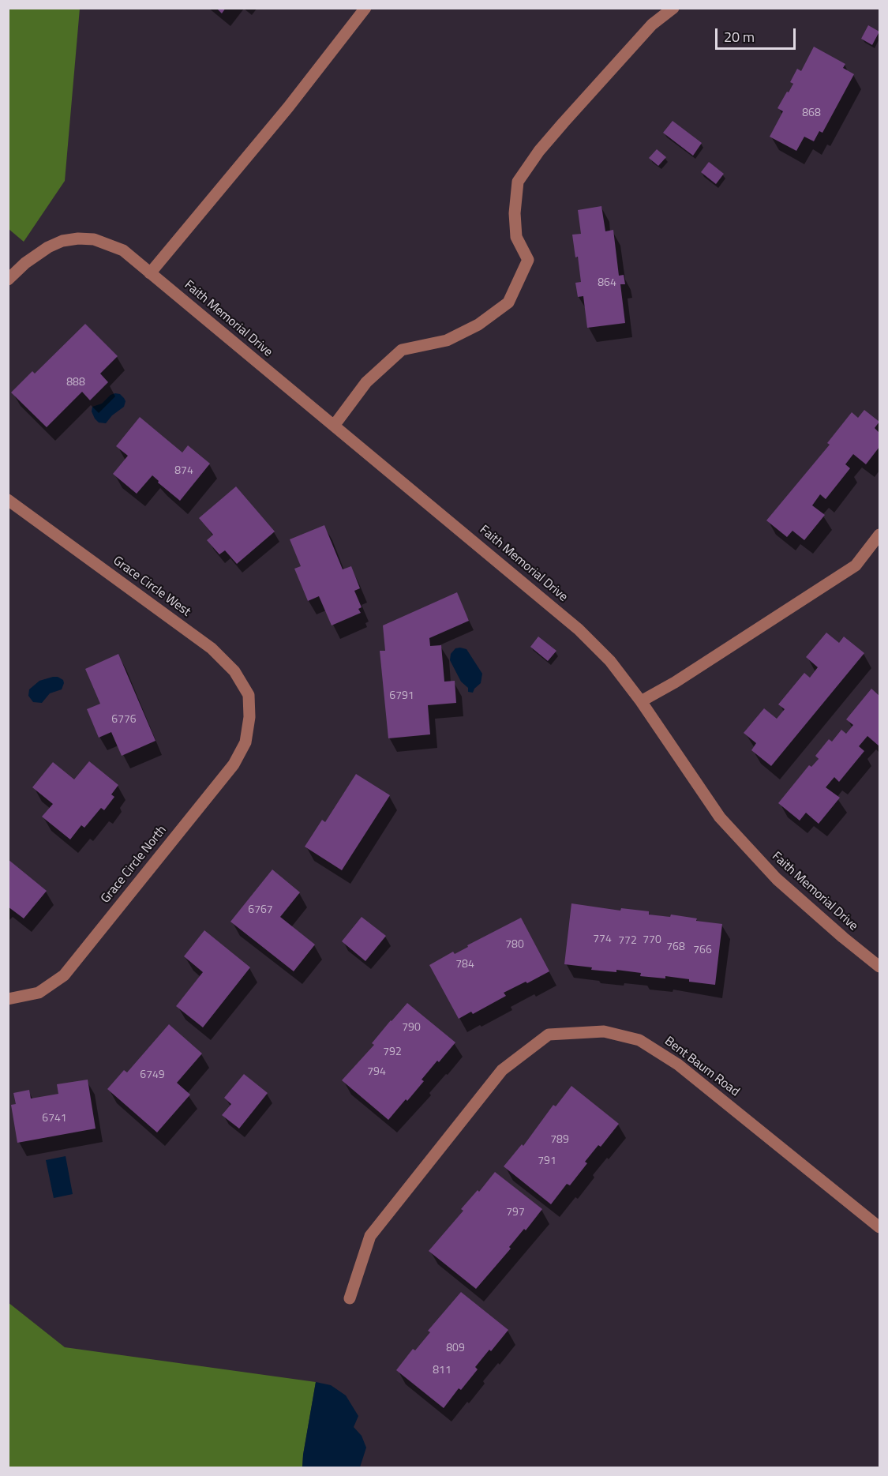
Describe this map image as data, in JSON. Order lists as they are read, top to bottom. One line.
{"streets":{"street":["Faith Memorial Drive","Grace Circle West","Grace Circle North","Bent Baum Road"]},"crossings":[["Grace Circle West","Grace Circle North"]],"house_numbers":["868","864","888","874","6791","6776","6767","774","770","772","780","768","766","784","790","792","794","6749","6741","789","791","797","809","811"],"scale_bar":"20 m"}
